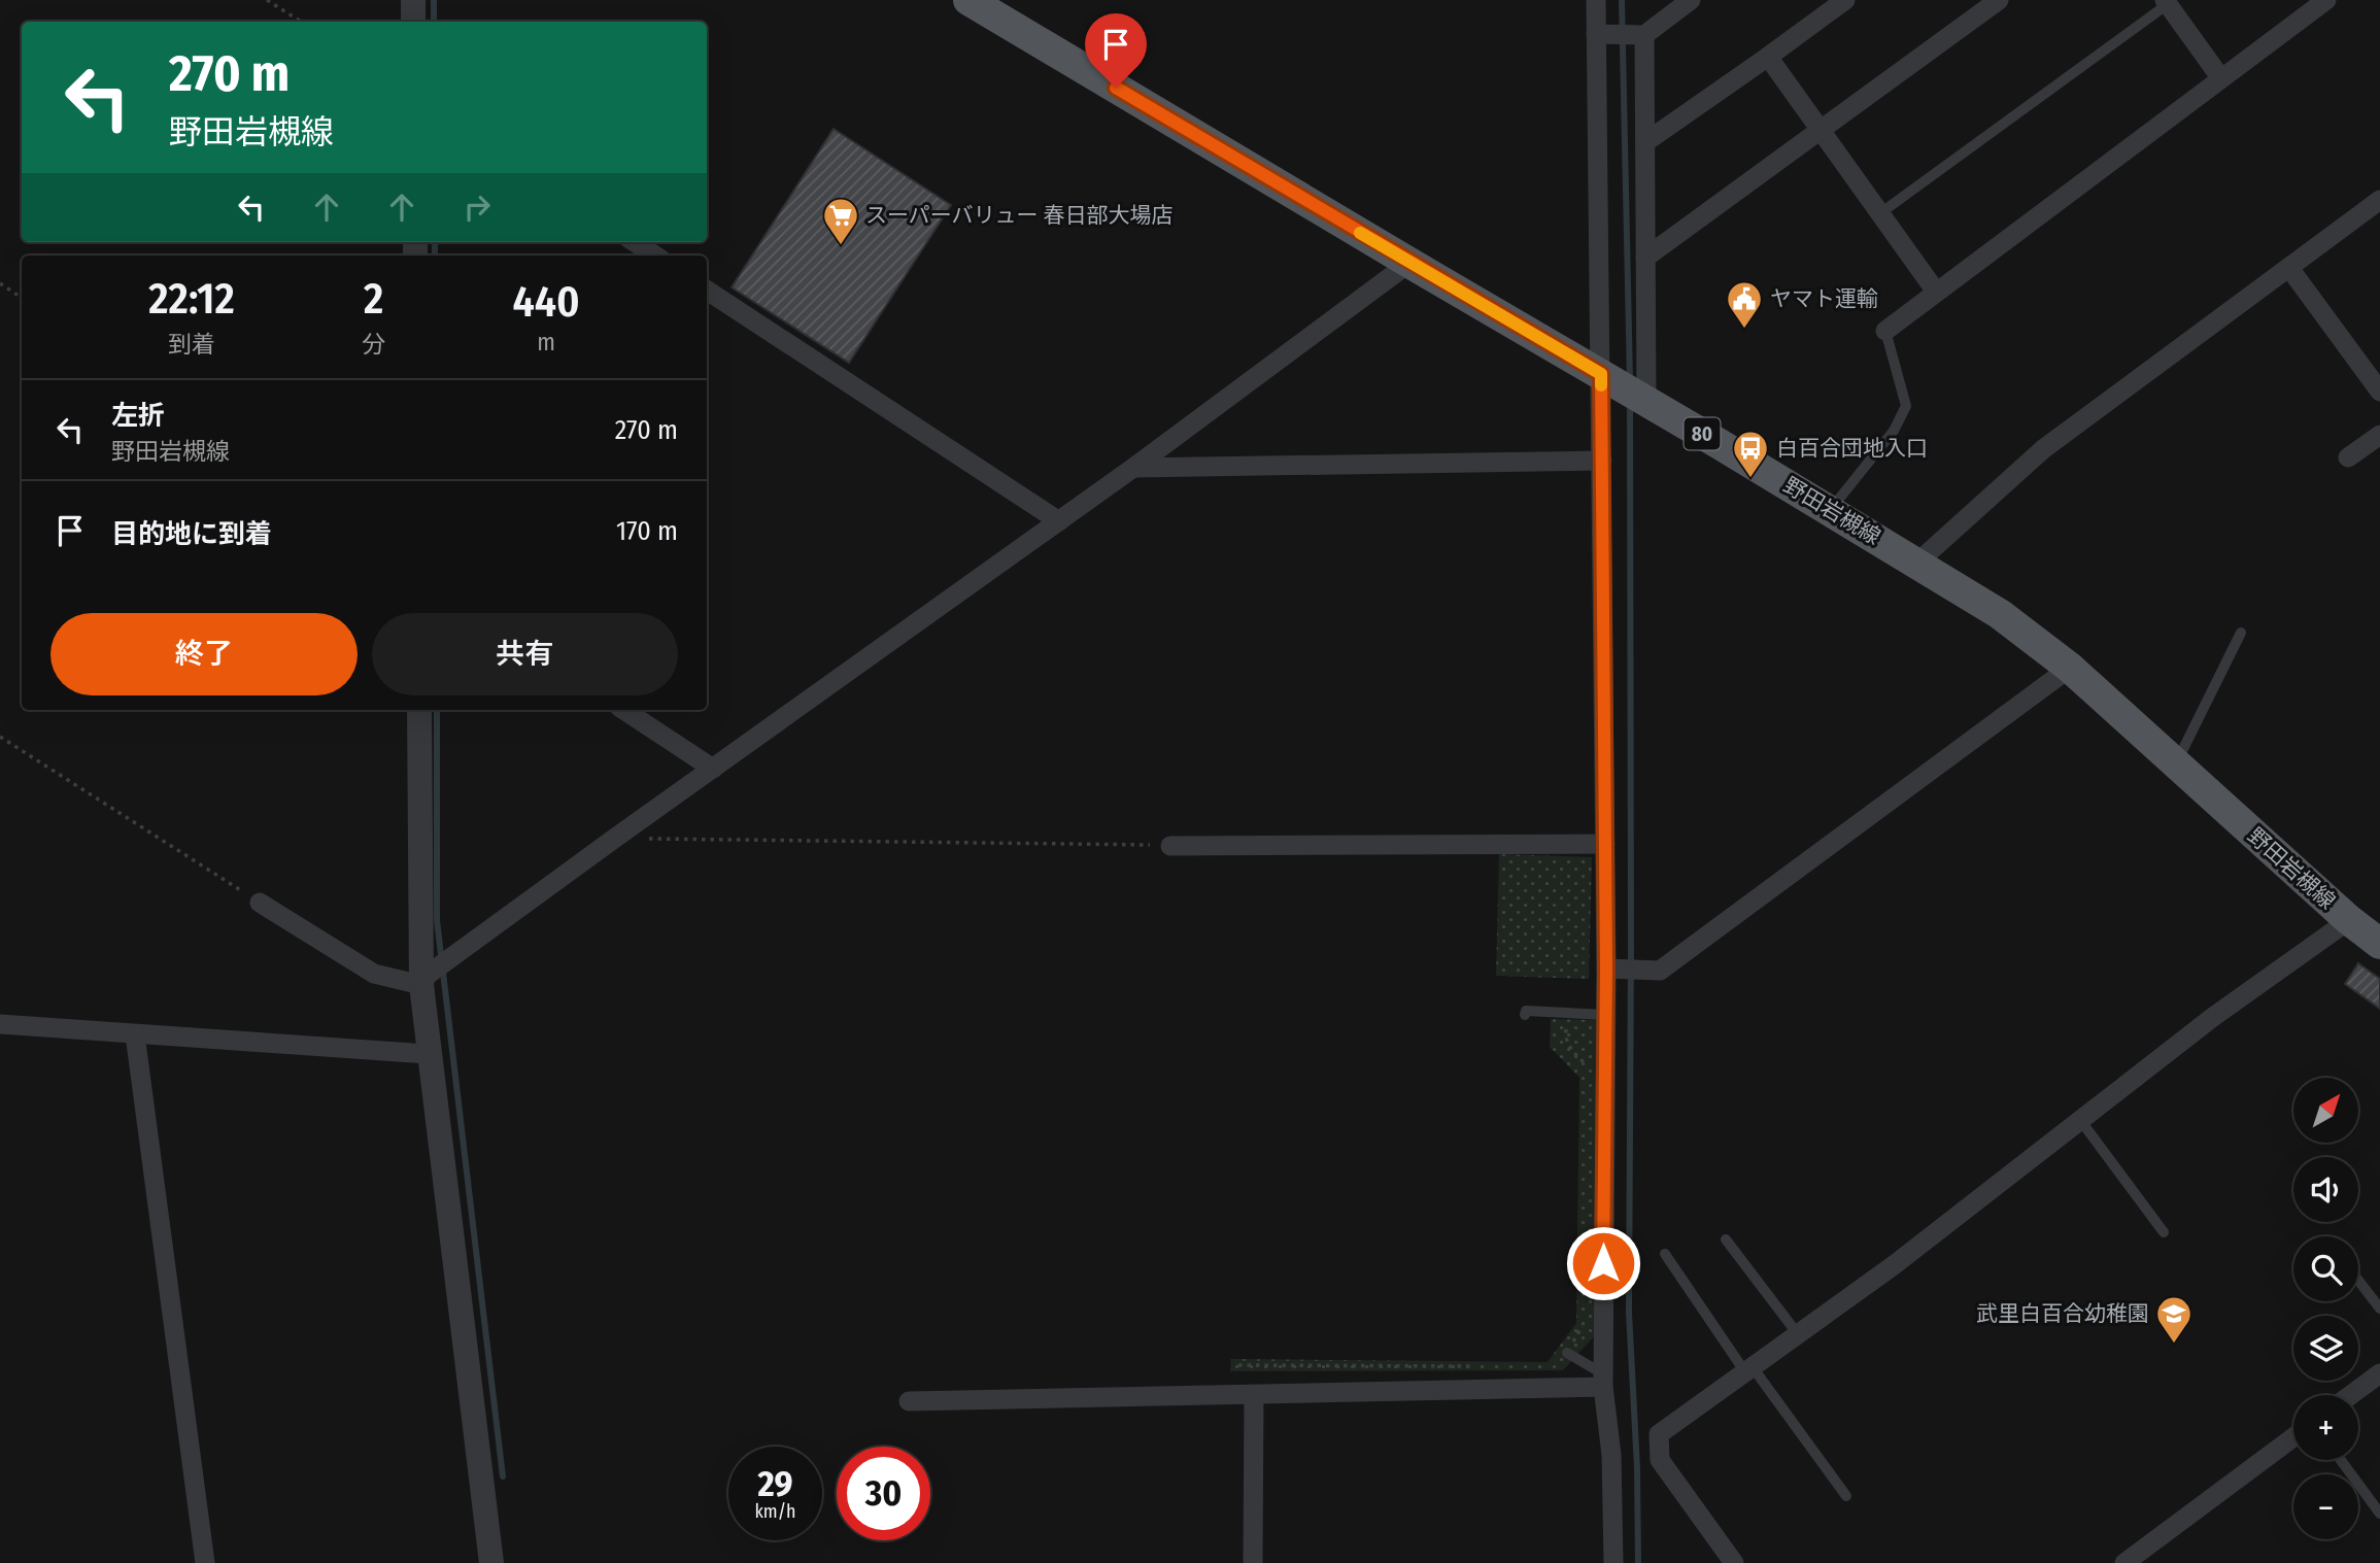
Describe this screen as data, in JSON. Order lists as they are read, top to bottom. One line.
{"streets":{"main road":["80","野田岩槻線"]},"places":{"supermarket":["スーパーバリュー 春日部大場店"],"public building":["ヤマト運輸"],"bus stop":["白百合団地入口"],"school or university":["武里白百合幼稚園"]},"north":"top right","page":{"turn":["270 m","野田岩槻線"],"eta":["22:12","到着","2","分","440","m"],"list":[{"name":"左折","note":"野田岩槻線","value":"270 m"},{"name":"目的地に到着","value":"170 m"}],"buttons":["終了","共有"],"map_buttons":["+","−"],"speed":"29 km/h","limit":"30"}}
